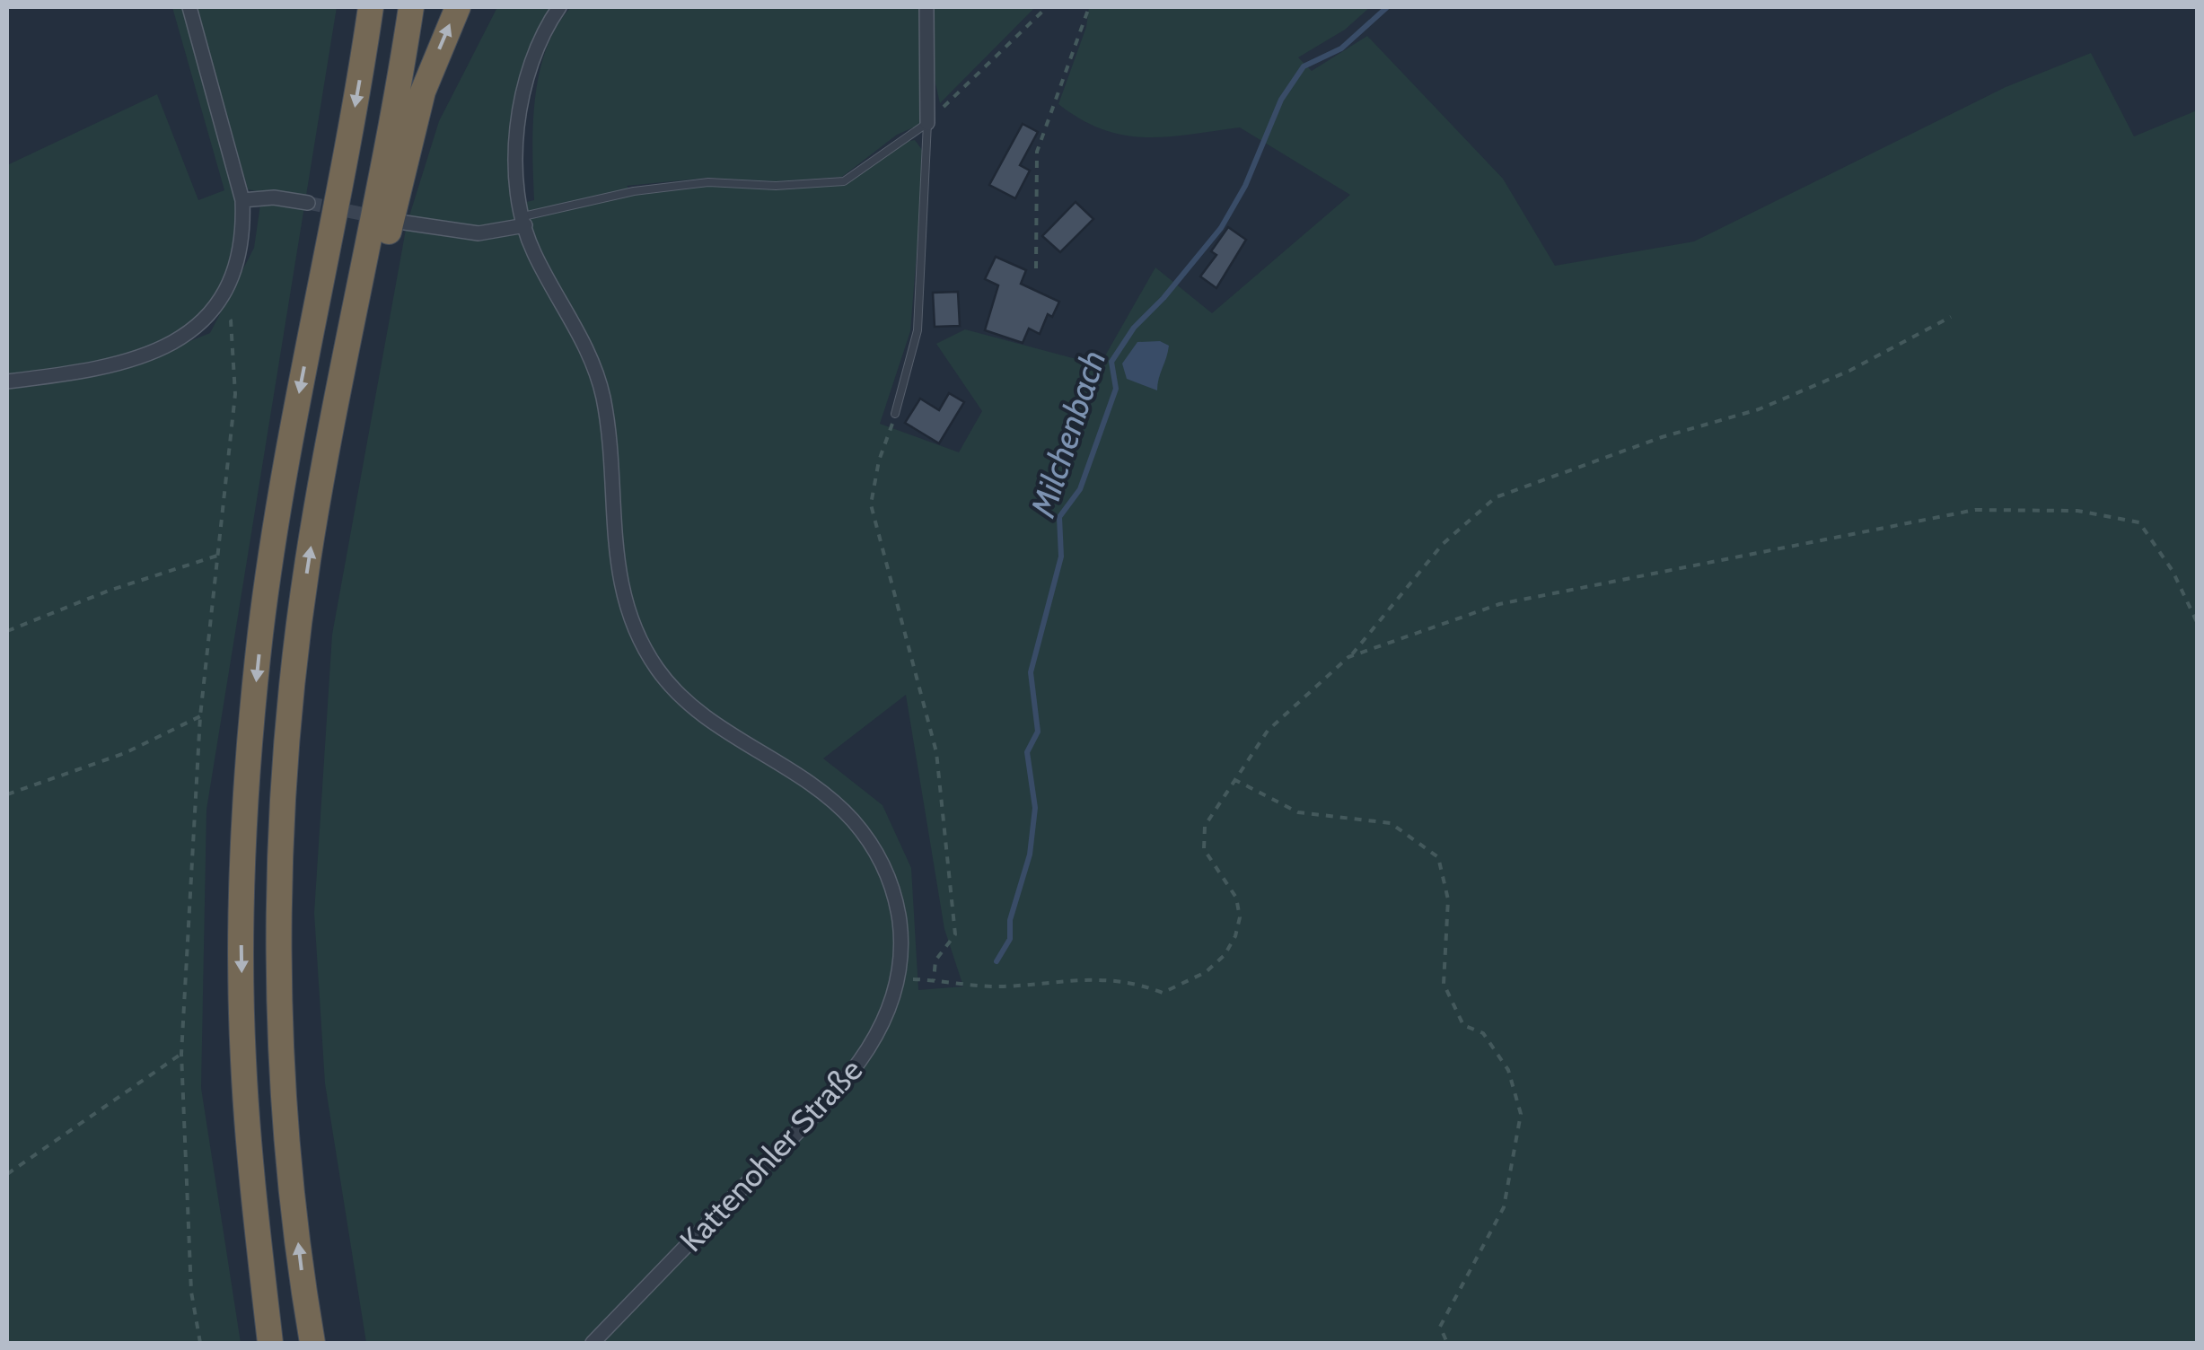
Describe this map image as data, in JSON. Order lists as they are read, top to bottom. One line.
{"streets":{"street":["Kattenohler Straße"]},"water":["Milchenbach"]}
